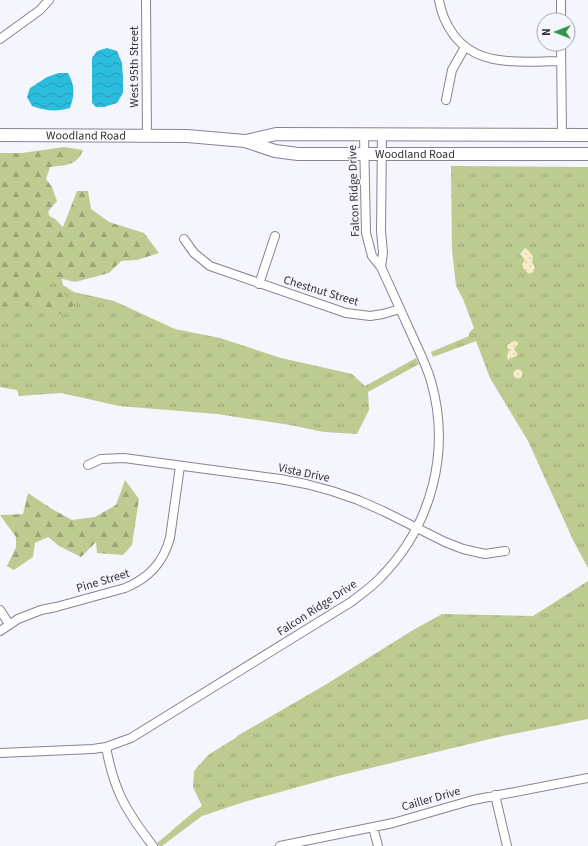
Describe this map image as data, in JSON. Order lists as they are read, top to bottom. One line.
{"streets":{"main road":["Woodland Road"],"street":["West 95th Street","Falcon Ridge Drive","Chestnut Street","Vista Drive","Pine Street","Cailler Drive"]},"crossings":[["West 95th Street","Woodland Road"],["Woodland Road","Falcon Ridge Drive"],["Falcon Ridge Drive","Chestnut Street"],["Falcon Ridge Drive","Vista Drive"],["Vista Drive","Pine Street"]],"north":"left"}
